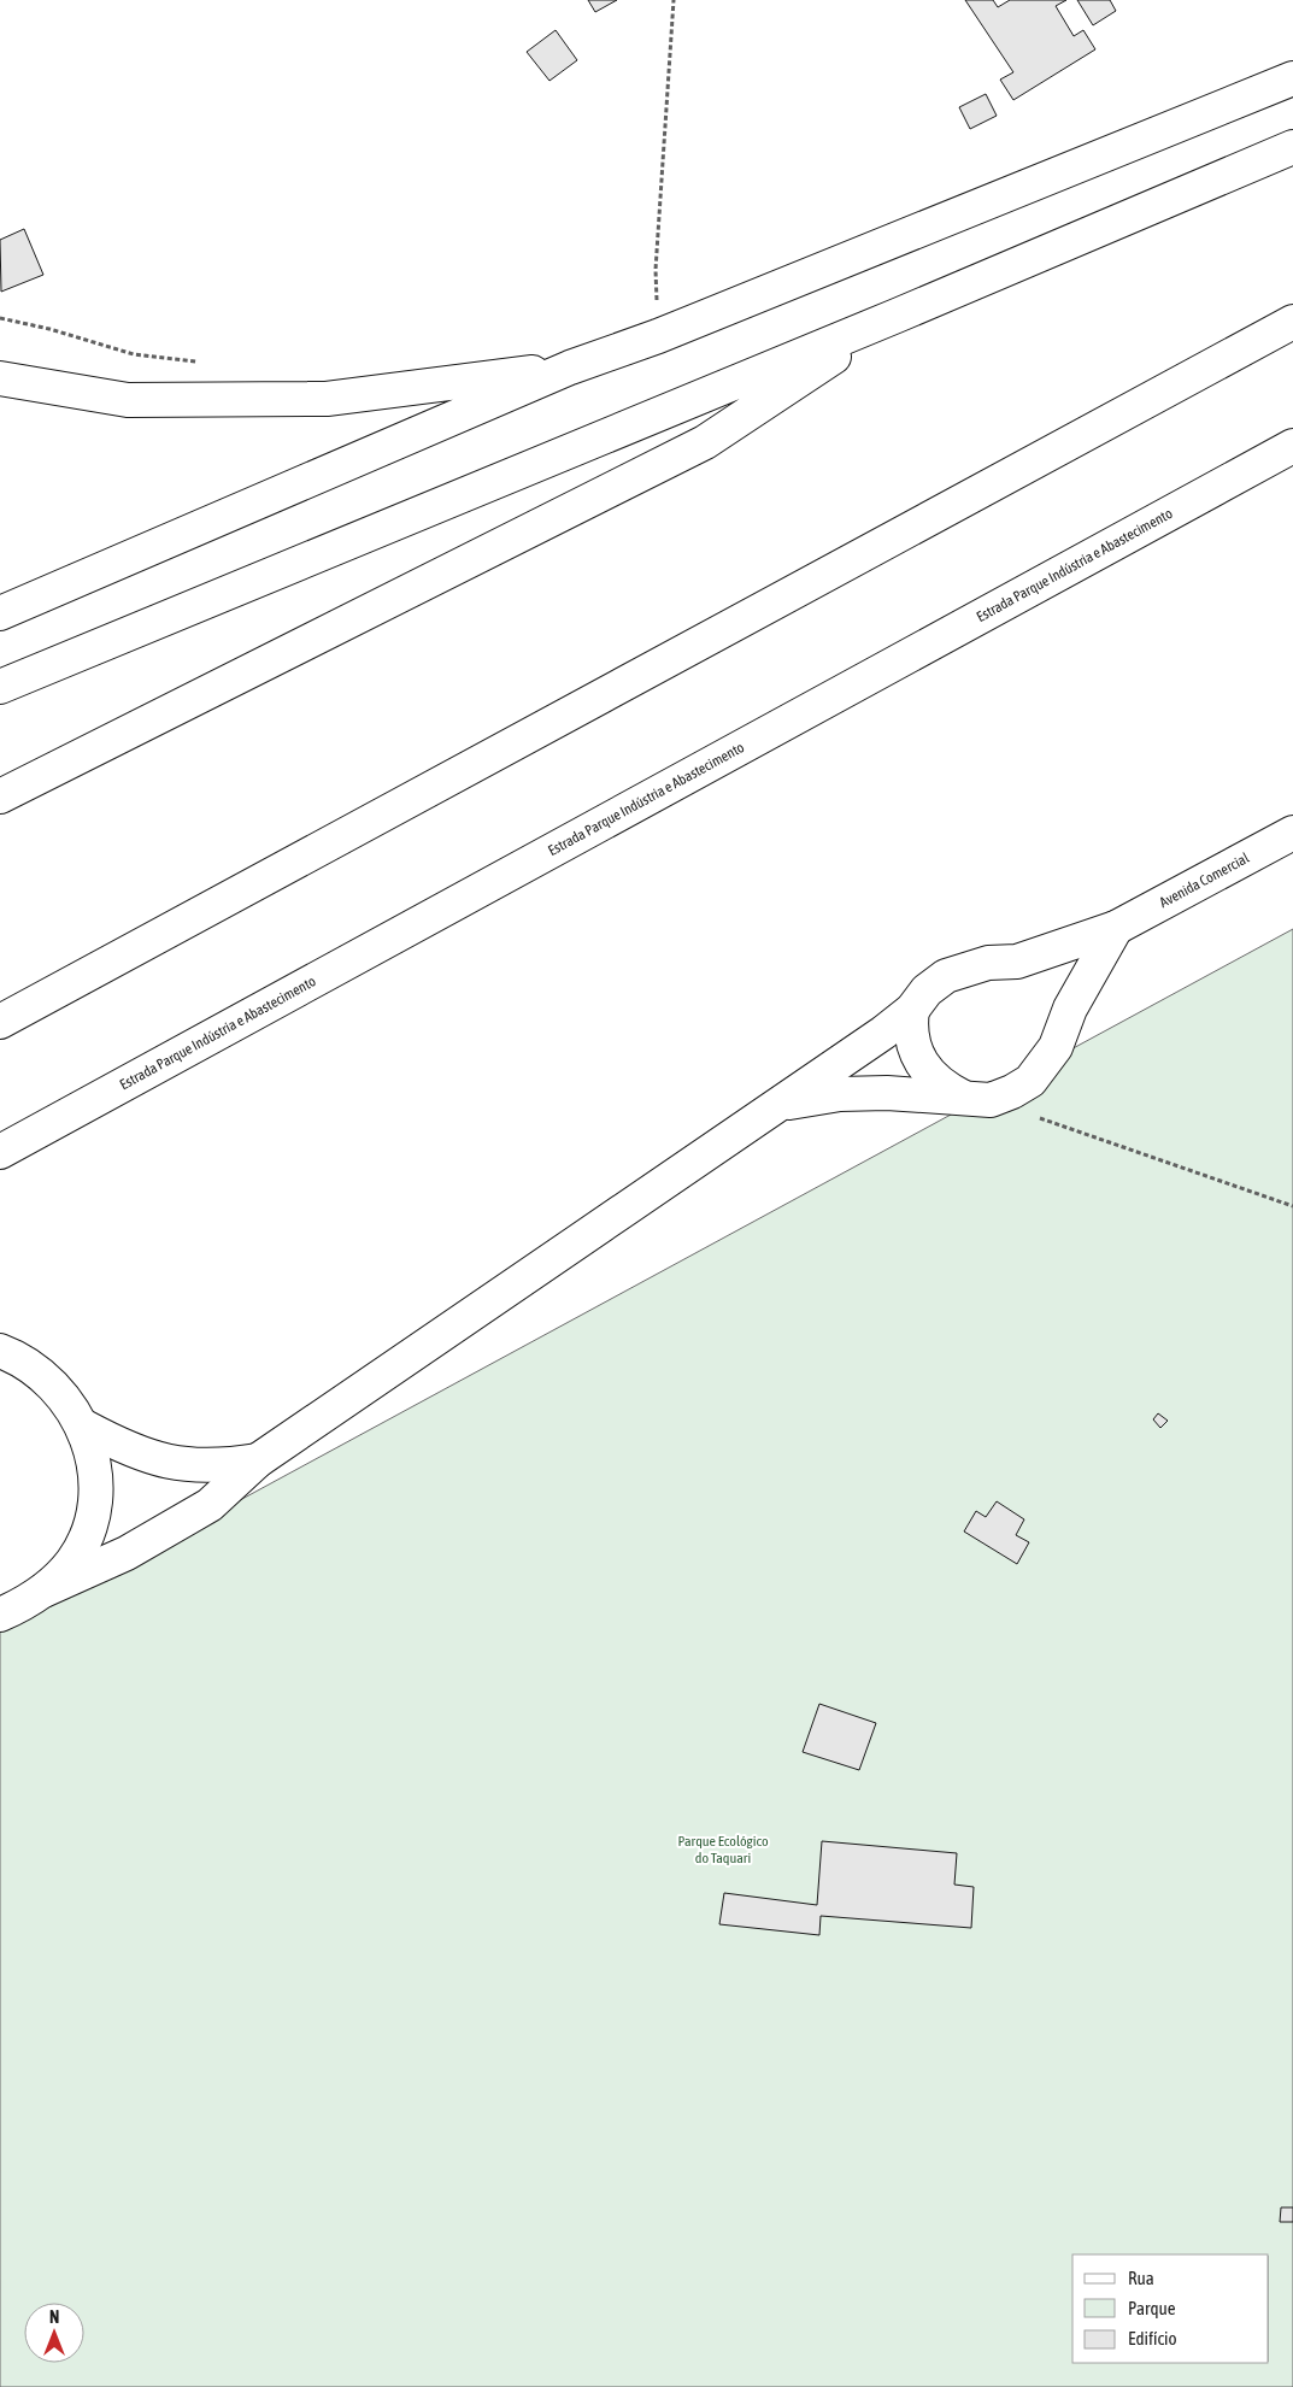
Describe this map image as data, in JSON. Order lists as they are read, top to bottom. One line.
{"streets":{"main road":["Estrada Parque Indústria e Abastecimento","Avenida Comercial"]},"parks":["Parque Ecológico do Taquari"],"legend":["Rua","Parque","Edifício"],"north":"top"}
